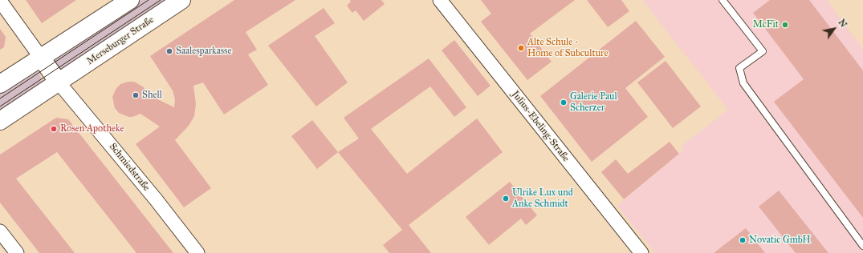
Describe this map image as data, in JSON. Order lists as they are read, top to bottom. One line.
{"streets":{"main road":["Merseburger Straße"],"street":["Julius-Ebeling-Straße","Schmiedstraße"]},"crossings":[["Merseburger Straße","Schmiedstraße"]],"places":["McFit","Alte Schule - Home of Subculture","Saalesparkasse","Shell","Galerie Paul Scherzer","Rosen Apotheke","Ulrike Lux und Anke Schmidt","Novatic GmbH"],"north":"top right"}
